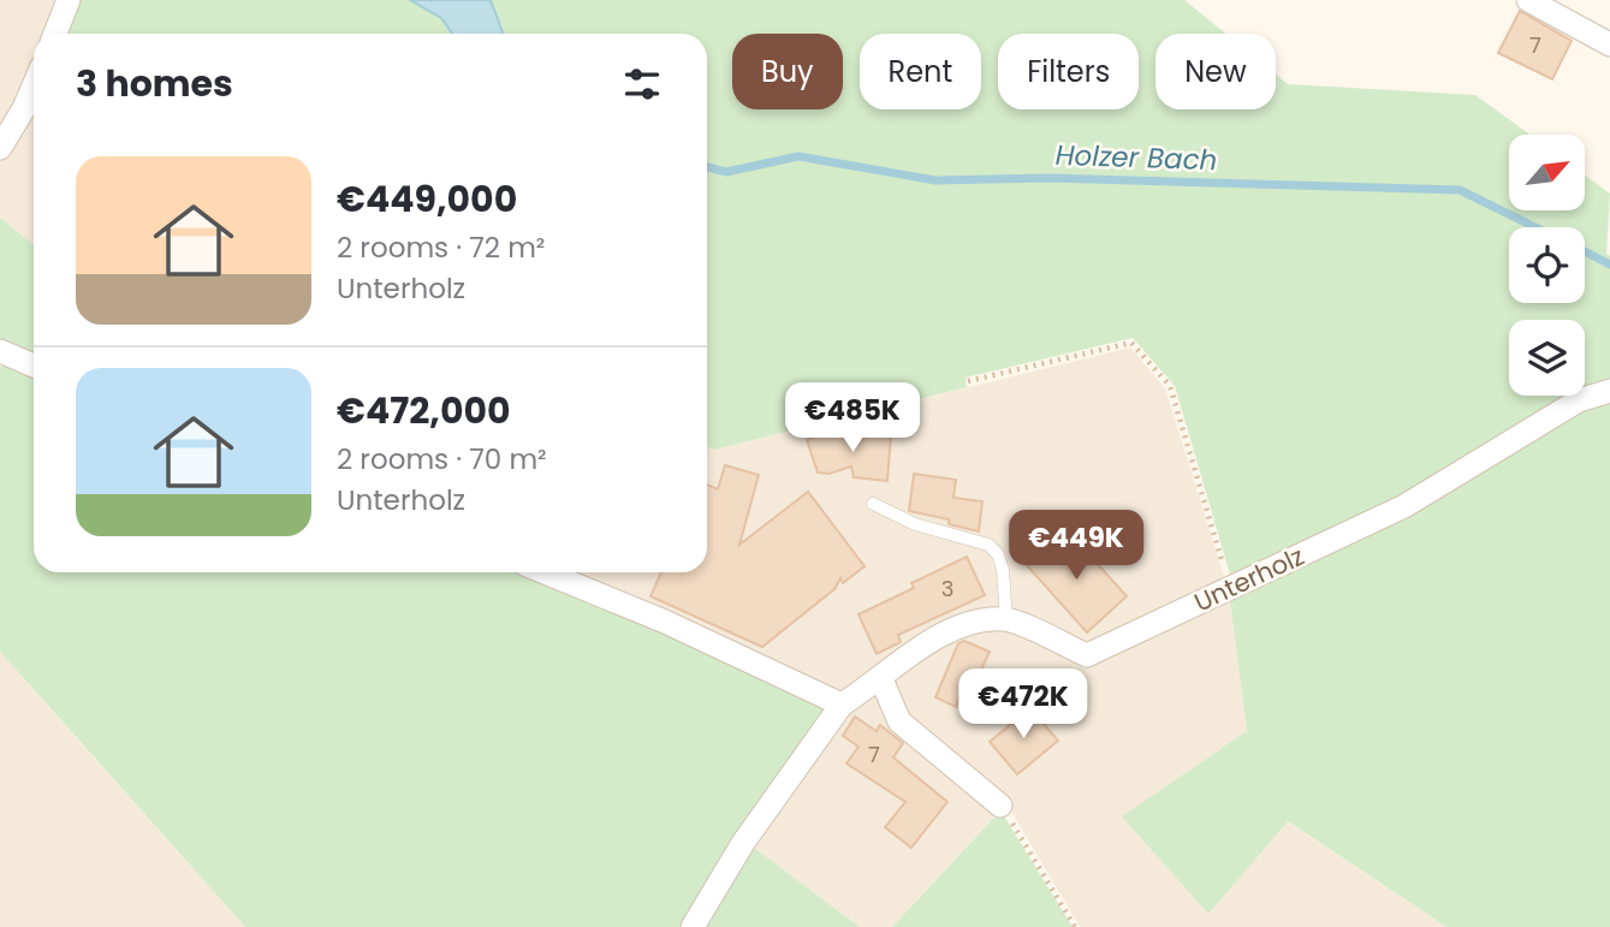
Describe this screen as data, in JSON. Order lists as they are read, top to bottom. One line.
{"streets":{"street":["Unterholz"]},"water":["Holzer Bach"],"house_numbers":["7","3","7"],"north":"top right","page":{"chip":["Buy","Rent","Filters","New"],"heading":"3 homes","list":[{"name":"€449,000","note":"2 rooms · 72 m² · Unterholz"},{"name":"€472,000","note":"2 rooms · 70 m² · Unterholz"}],"price":["€485K","€449K","€472K"]}}
